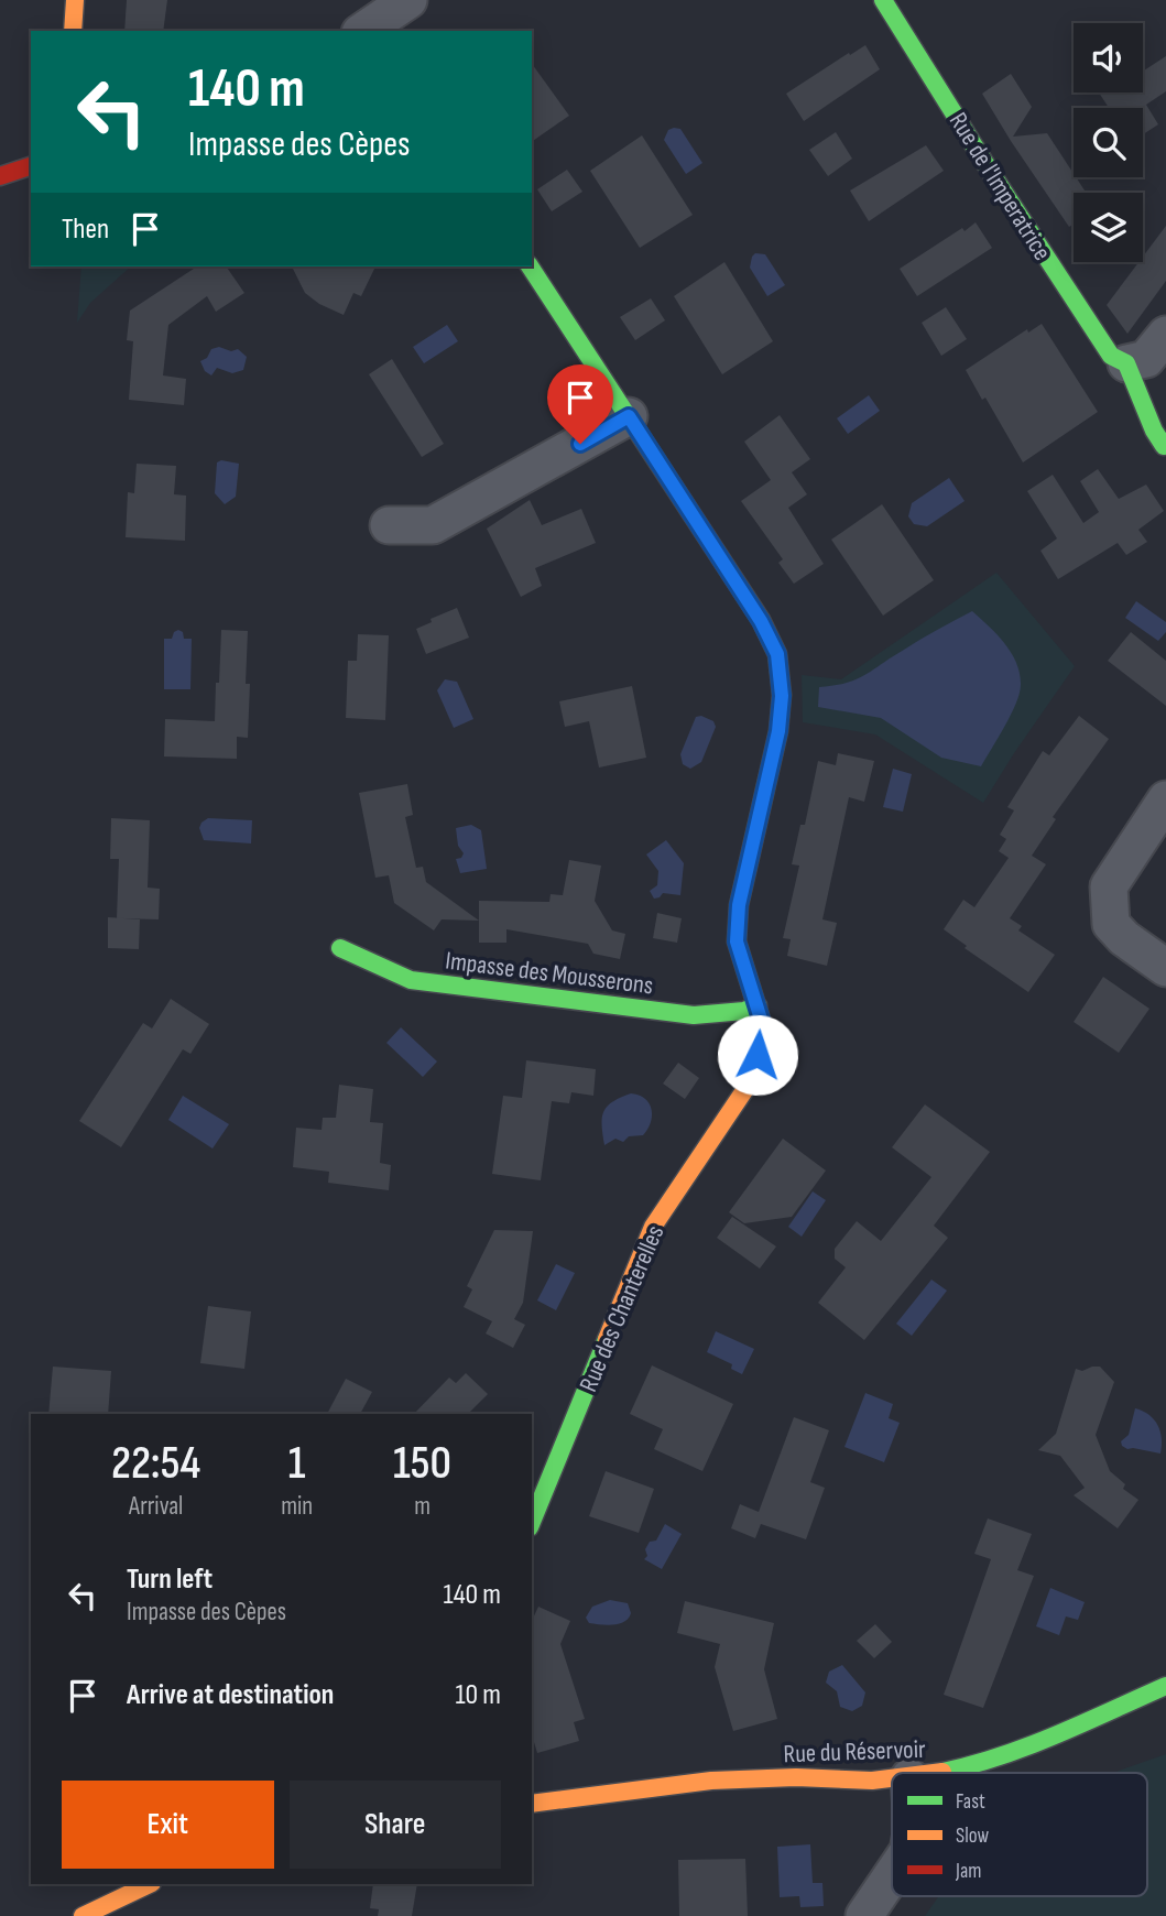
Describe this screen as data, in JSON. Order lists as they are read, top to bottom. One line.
{"streets":{"street":["Rue de l'Imperatrice","Impasse des Mousserons","Rue des Chanterelles","Rue du Réservoir"]},"crossings":[["Impasse des Mousserons","Rue des Chanterelles"]],"legend":["Fast","Slow","Jam"],"page":{"turn":["140 m","Impasse des Cèpes"],"then":"Then","eta":["22:54","Arrival","1","min","150","m"],"list":[{"name":"Turn left","note":"Impasse des Cèpes","value":"140 m"},{"name":"Arrive at destination","value":"10 m"}],"buttons":["Exit","Share"]}}
